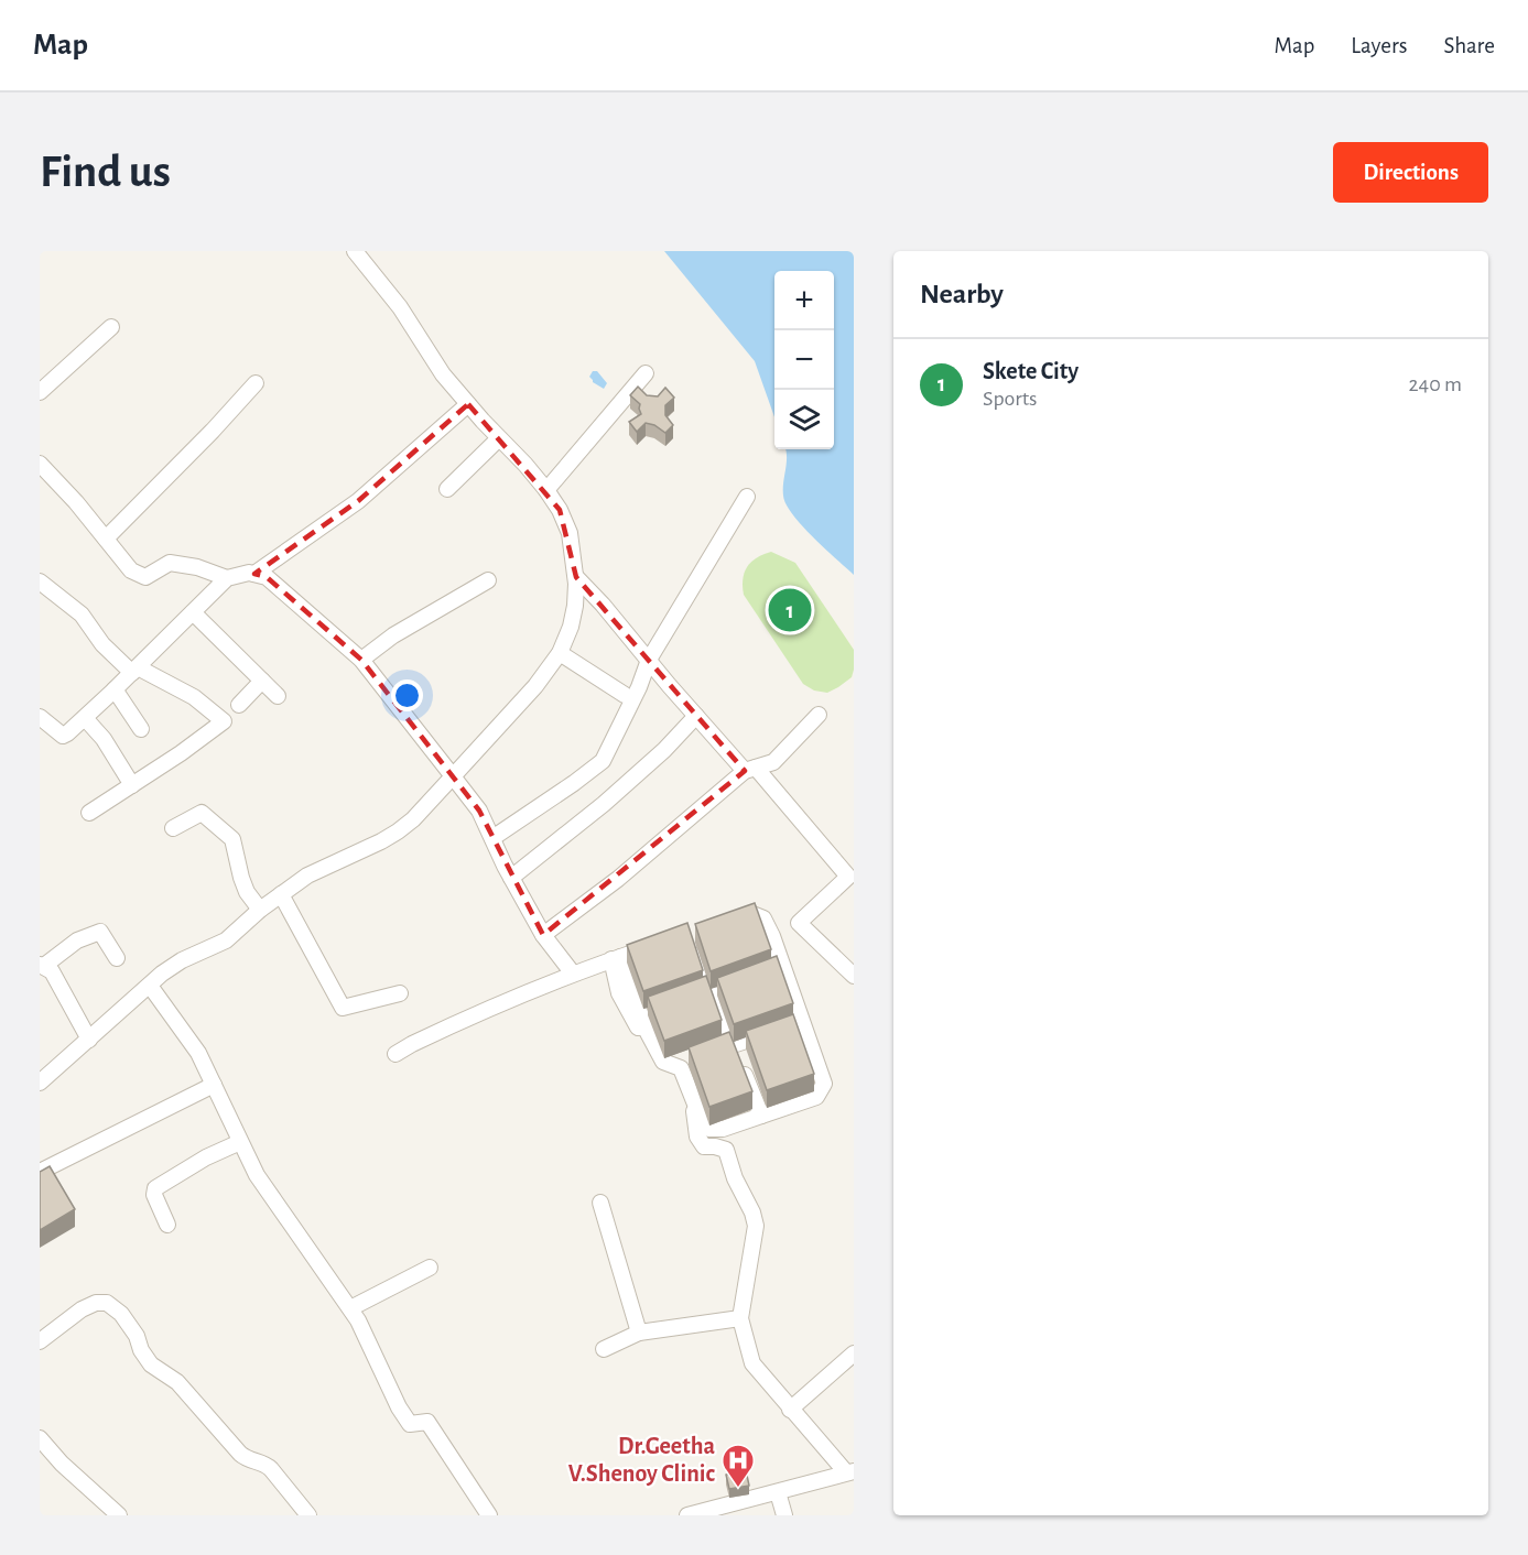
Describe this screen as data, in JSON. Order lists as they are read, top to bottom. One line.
{"places":{"hospital":["Dr.Geetha V.Shenoy Clinic"]},"page":{"header":"Map","nav":["Map","Layers","Share"],"buttons":"Directions","title":"Find us","heading":"Nearby","map_buttons":["+","−"],"list":[{"mark":"1","name":"Skete City","note":"Sports","value":"240 m"}],"pins":"1"}}
